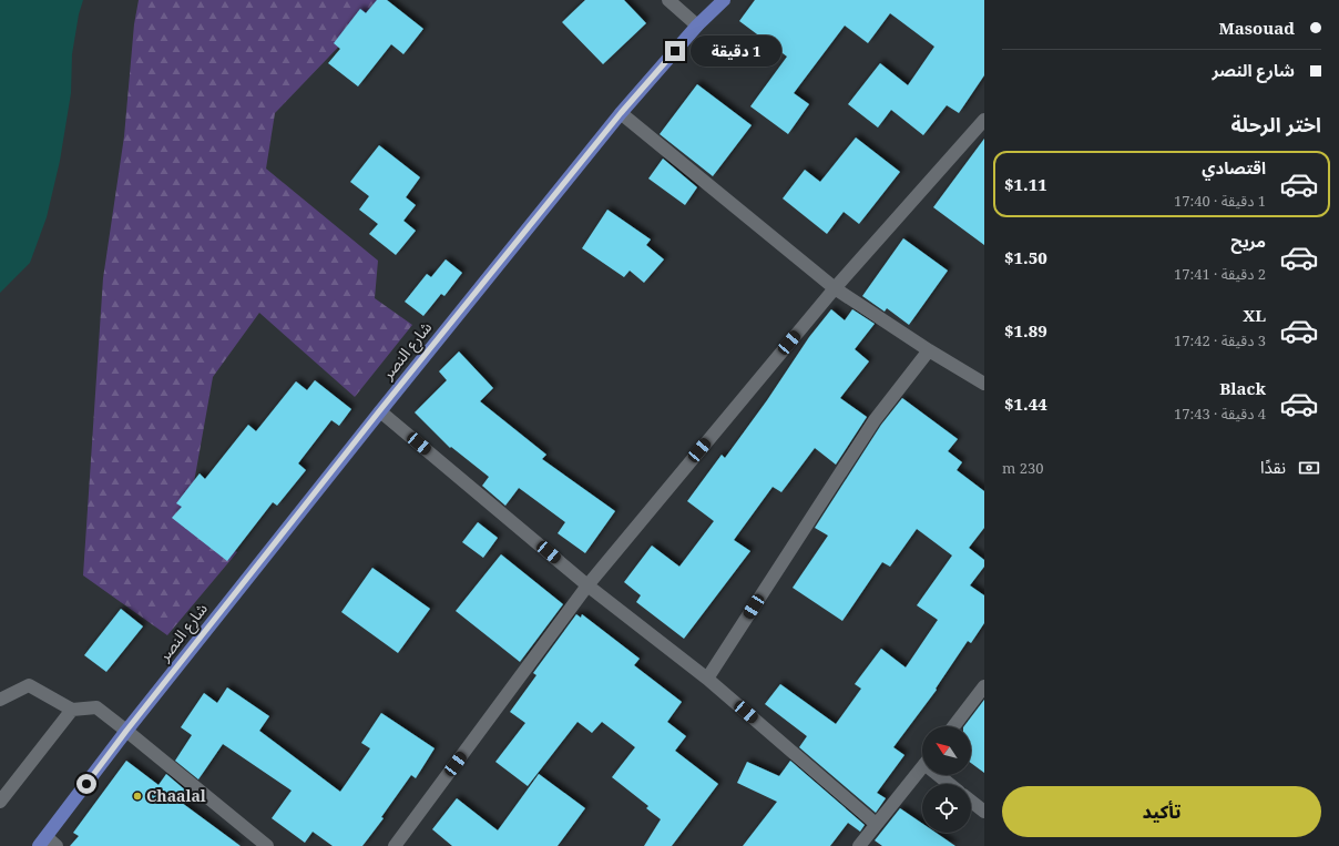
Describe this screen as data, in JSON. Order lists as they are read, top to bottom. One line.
{"streets":{"main road":["شارع النصر"]},"places":["Chaalal"],"north":"top left","page":{"banner":["Masouad","شارع النصر"],"bubble":"1 دقيقة","heading":"اختر الرحلة","list":[{"name":"اقتصادي","note":"1 دقيقة · 17:40","value":"$1.11"},{"name":"مريح","note":"2 دقيقة · 17:41","value":"$1.50"},{"name":"XL","note":"3 دقيقة · 17:42","value":"$1.89"},{"name":"Black","note":"4 دقيقة · 17:43","value":"$1.44"}],"pay":["نقدًا","230 m"],"buttons":"تأكيد"}}
